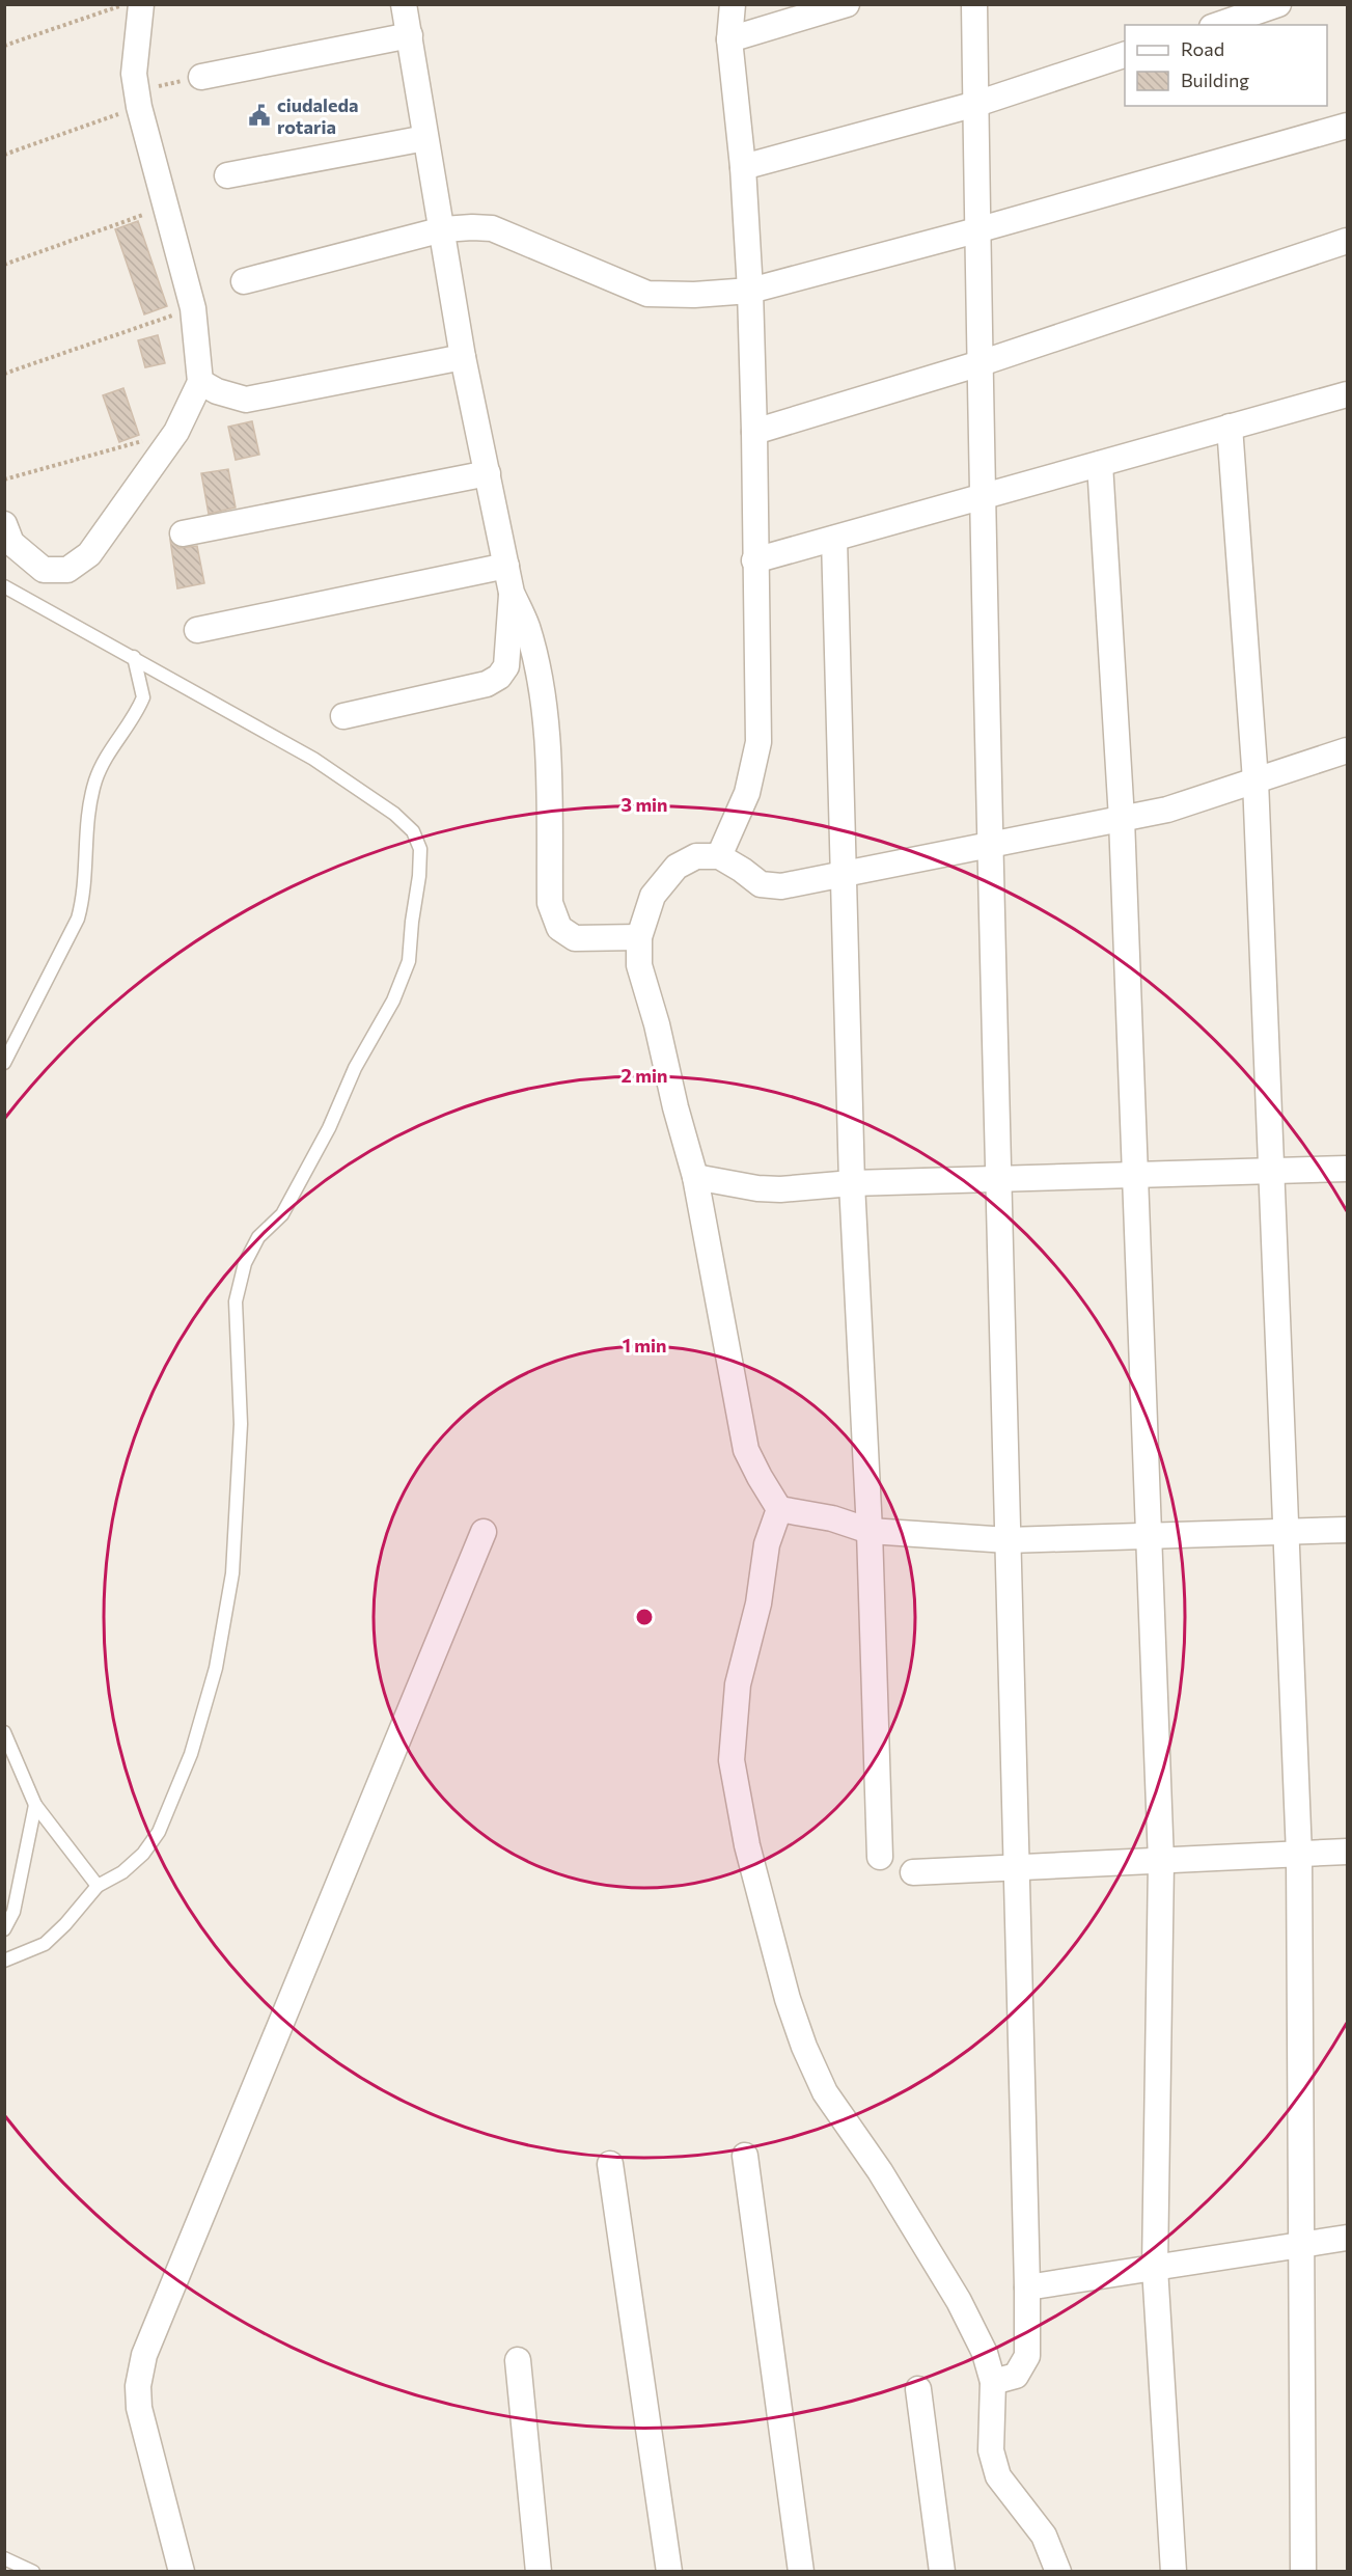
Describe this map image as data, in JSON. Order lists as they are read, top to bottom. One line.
{"places":{"public building":["ciudaleda rotaria"]},"legend":["Road","Building"],"rings":["3 min","2 min","1 min"]}
